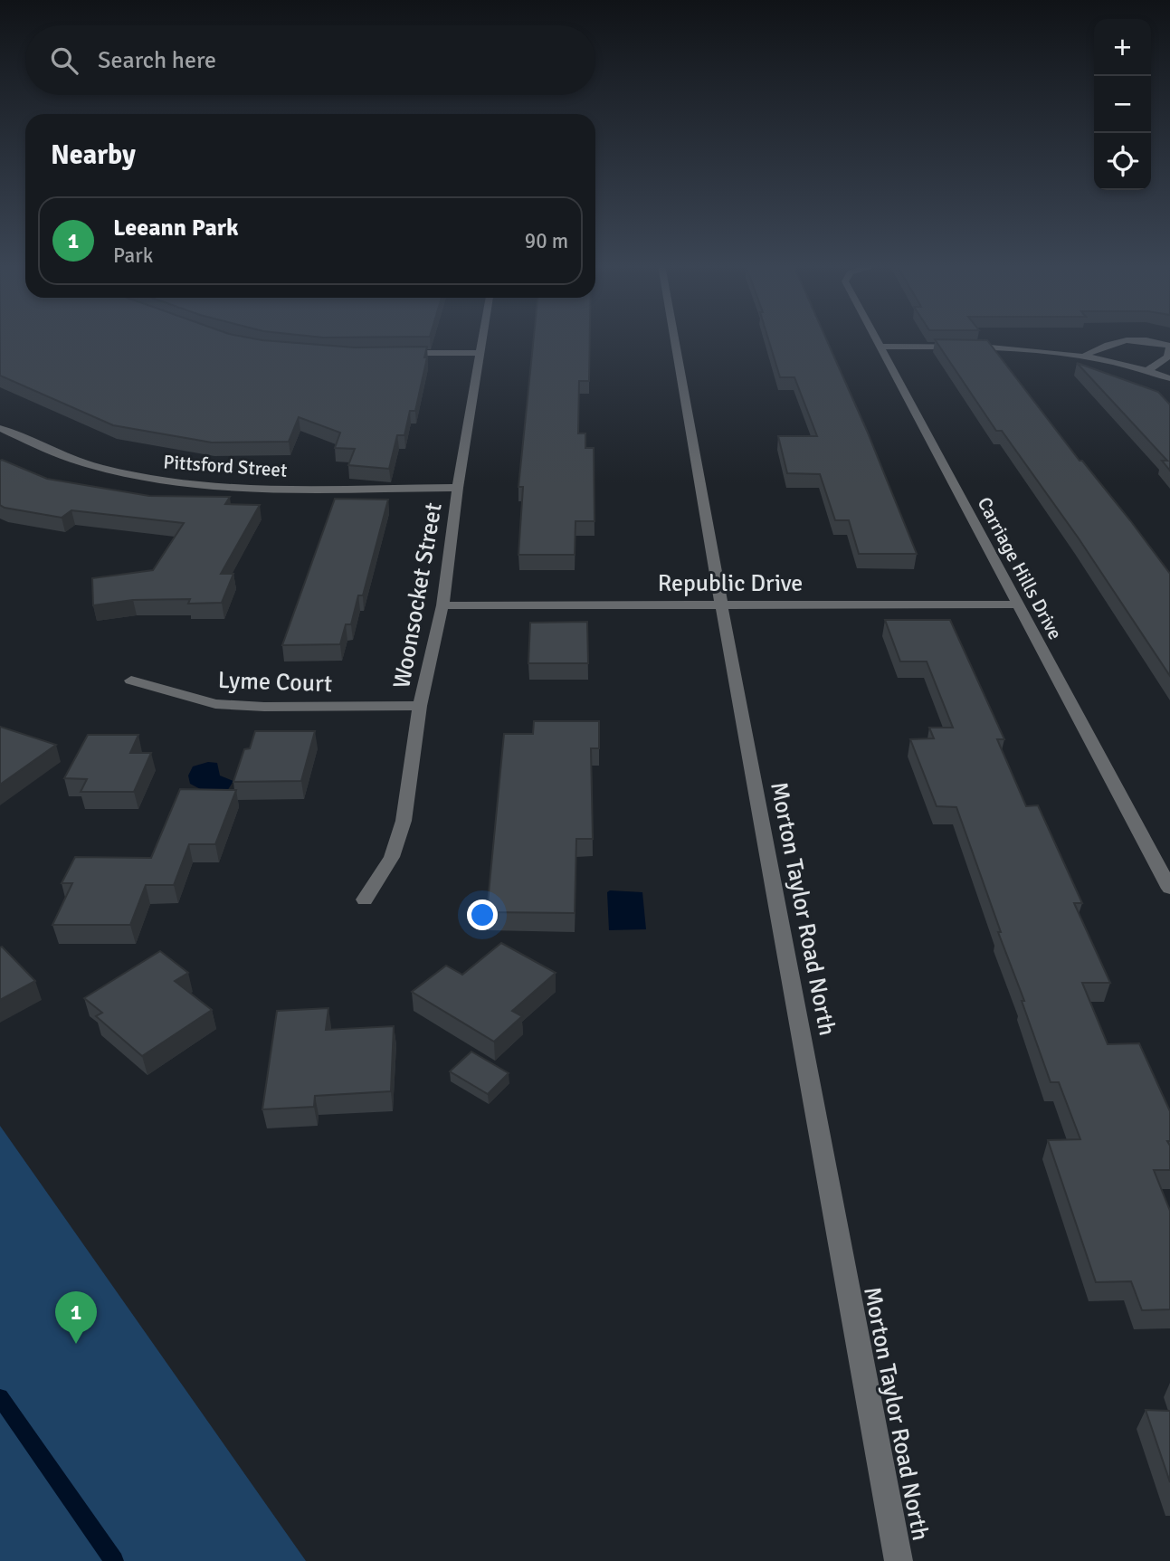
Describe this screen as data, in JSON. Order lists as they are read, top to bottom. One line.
{"streets":{"street":["Pittsford Street","Carriage Hills Drive","Republic Drive","Woonsocket Street","Lyme Court","Morton Taylor Road North"]},"crossings":[["Pittsford Street","Woonsocket Street"],["Carriage Hills Drive","Republic Drive"],["Republic Drive","Woonsocket Street"],["Republic Drive","Morton Taylor Road North"],["Woonsocket Street","Lyme Court"]],"page":{"map_buttons":["+","−"],"search":"Search here","heading":"Nearby","list":[{"mark":"1","name":"Leeann Park","note":"Park","value":"90 m"}],"pins":"1"}}
